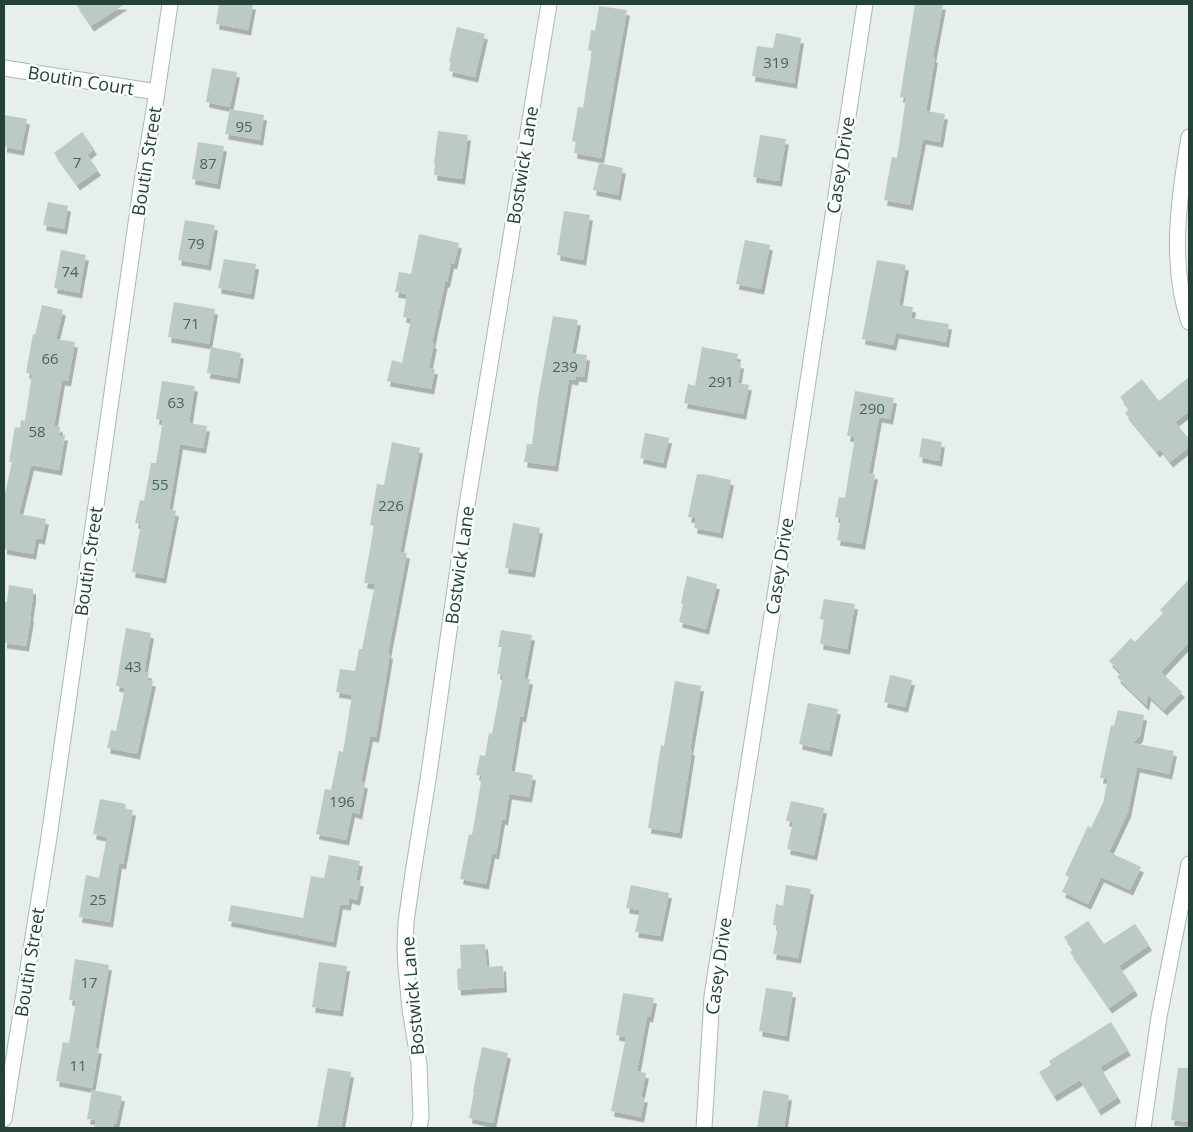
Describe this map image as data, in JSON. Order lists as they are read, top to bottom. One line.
{"streets":{"street":["Boutin Court","Boutin Street","Bostwick Lane","Casey Drive"]},"crossings":[["Boutin Court","Boutin Street"]],"house_numbers":["319","95","7","87","79","74","71","66","239","291","63","290","58","55","226","43","196","25","17","11"]}
